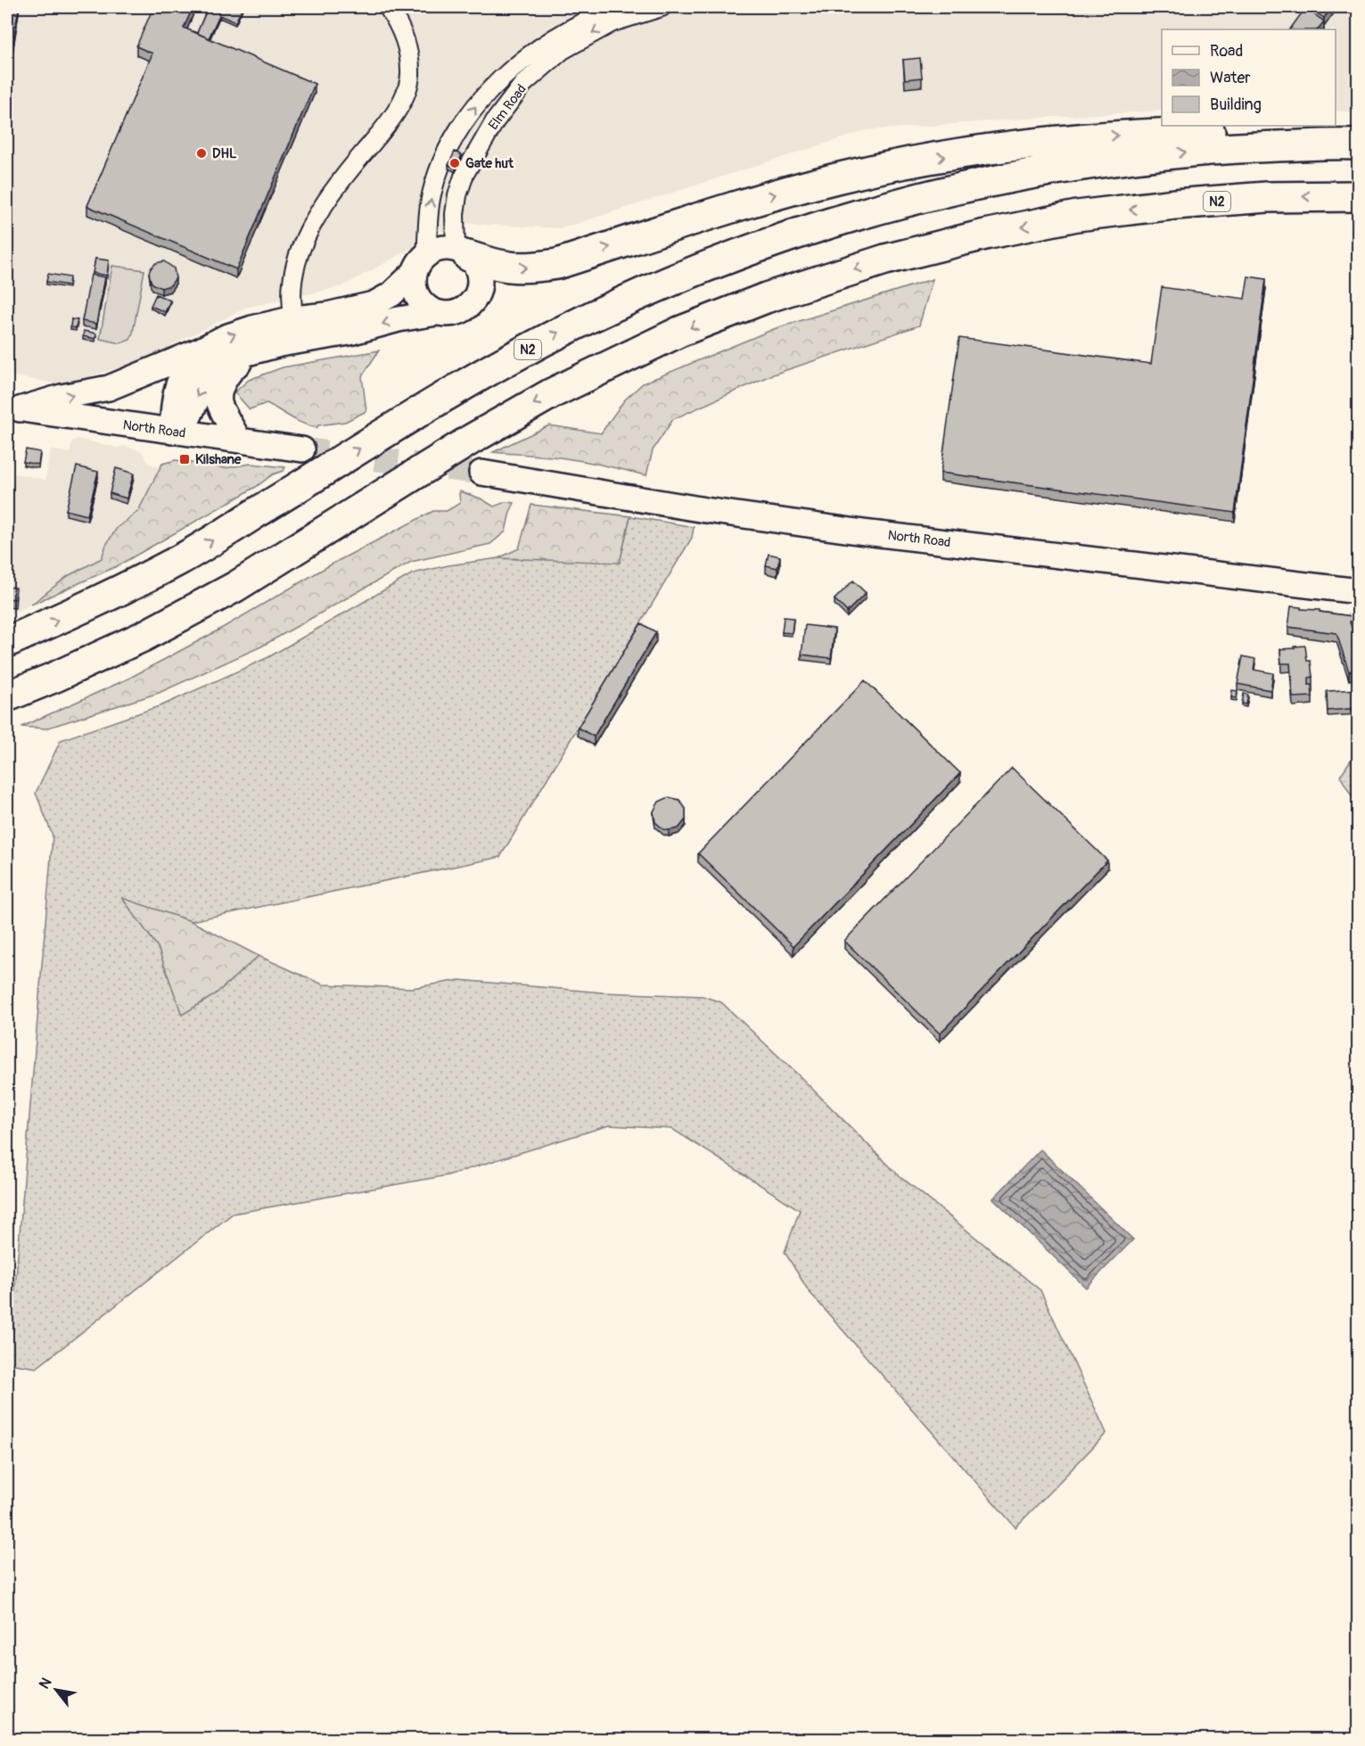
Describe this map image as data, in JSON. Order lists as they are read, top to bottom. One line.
{"streets":{"highway":["N2"],"main road":["North Road"],"street":["Elm Road"]},"places":{"other":["DHL","Gate hut"],"transit":["Kilshane"]},"legend":["Road","Water","Building"],"north":"top left"}
